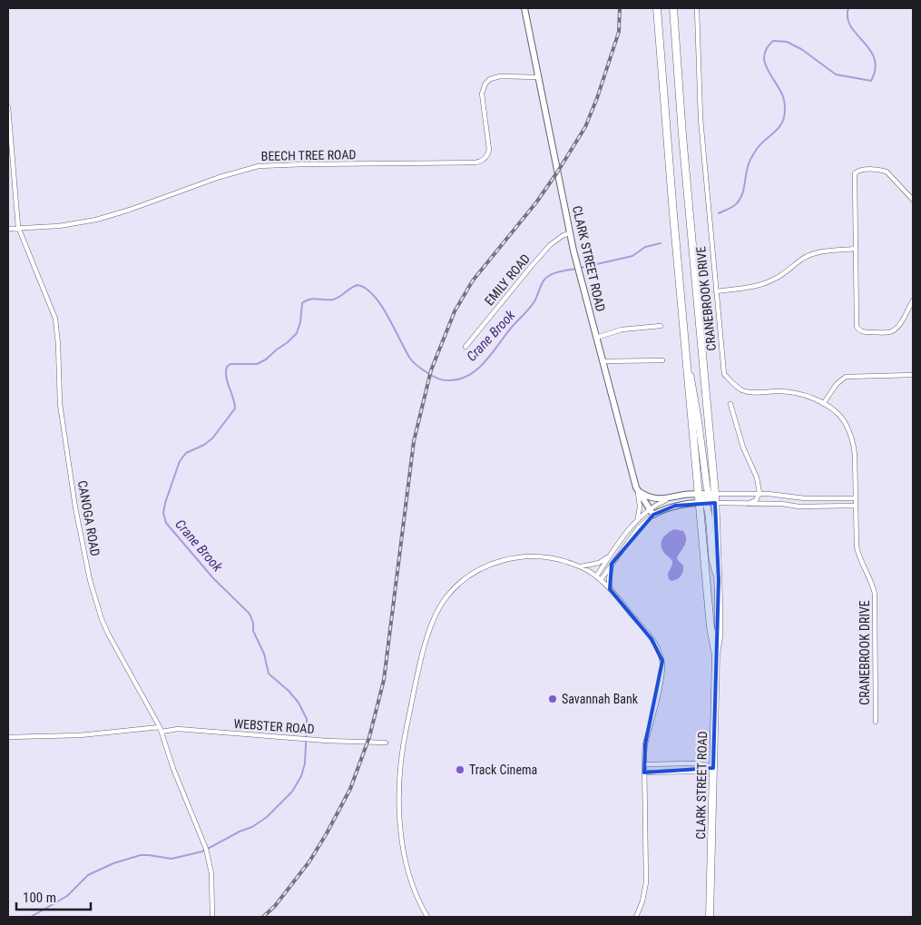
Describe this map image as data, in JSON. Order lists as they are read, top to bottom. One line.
{"streets":{"highway":["CLARK STREET ROAD"],"street":["BEECH TREE ROAD","EMILY ROAD","CRANEBROOK DRIVE","CANOGA ROAD","WEBSTER ROAD"]},"crossings":[["BEECH TREE ROAD","CLARK STREET ROAD"],["BEECH TREE ROAD","CANOGA ROAD"],["CLARK STREET ROAD","EMILY ROAD"],["CANOGA ROAD","WEBSTER ROAD"]],"water":["Crane Brook"],"places":["Savannah Bank","Track Cinema"],"scale_bar":"100 m"}
